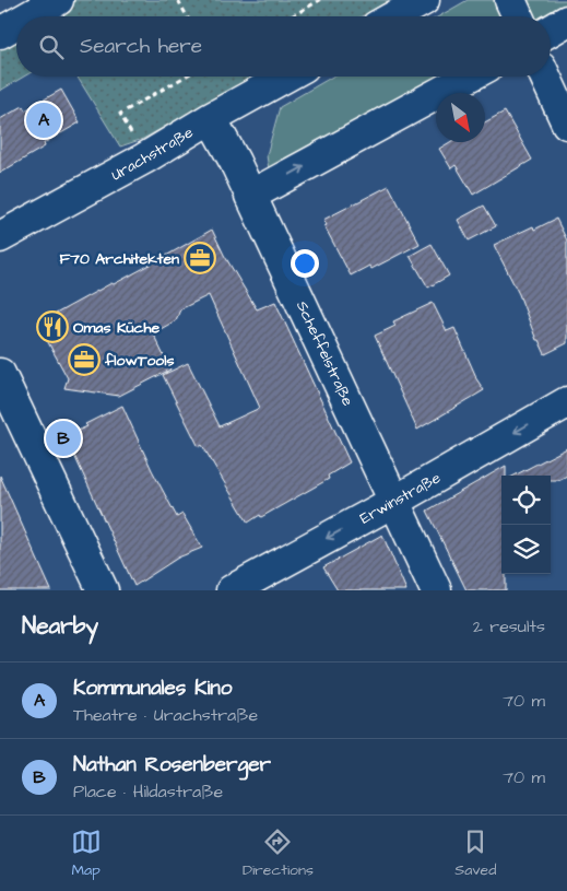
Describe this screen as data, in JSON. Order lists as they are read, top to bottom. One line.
{"streets":{"street":["Urachstraße","Scheffelstraße","Erwinstraße"]},"crossings":[["Urachstraße","Scheffelstraße"],["Scheffelstraße","Erwinstraße"]],"one_way":["Erwinstraße"],"places":{"office":["F70 Architekten","flowTools"],"restaurant":["Omas Küche"]},"north":"bottom right","page":{"search":"Search here","pins":["A","B"],"heading":["Nearby","2 results"],"list":[{"mark":"A","name":"Kommunales Kino","note":"Theatre · Urachstraße","value":"70 m"},{"mark":"B","name":"Nathan Rosenberger","note":"Place · Hildastraße","value":"70 m"}],"nav":["Map","Directions","Saved"]}}
